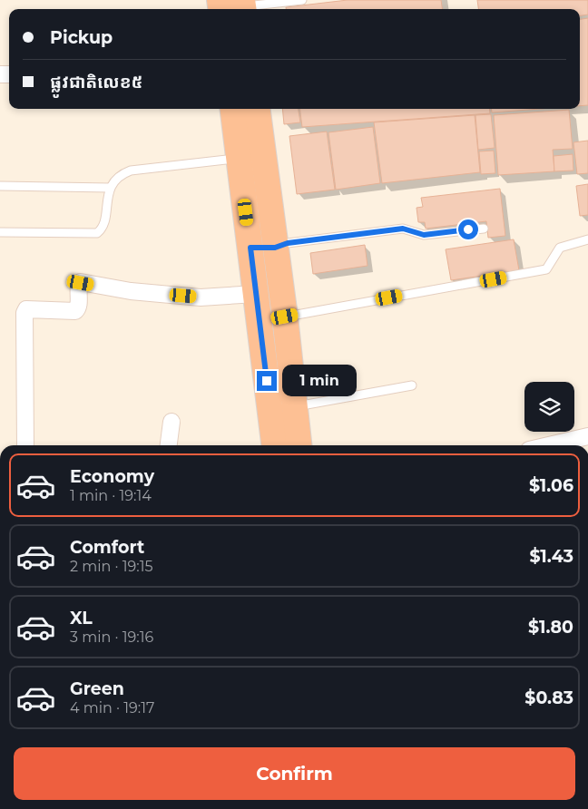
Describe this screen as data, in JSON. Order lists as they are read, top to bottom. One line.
{"page":{"banner":["Pickup","ផ្លូវជាតិលេខ៥"],"bubble":"1 min","list":[{"name":"Economy","note":"1 min · 19:14","value":"$1.06"},{"name":"Comfort","note":"2 min · 19:15","value":"$1.43"},{"name":"XL","note":"3 min · 19:16","value":"$1.80"},{"name":"Green","note":"4 min · 19:17","value":"$0.83"}],"buttons":"Confirm"}}
